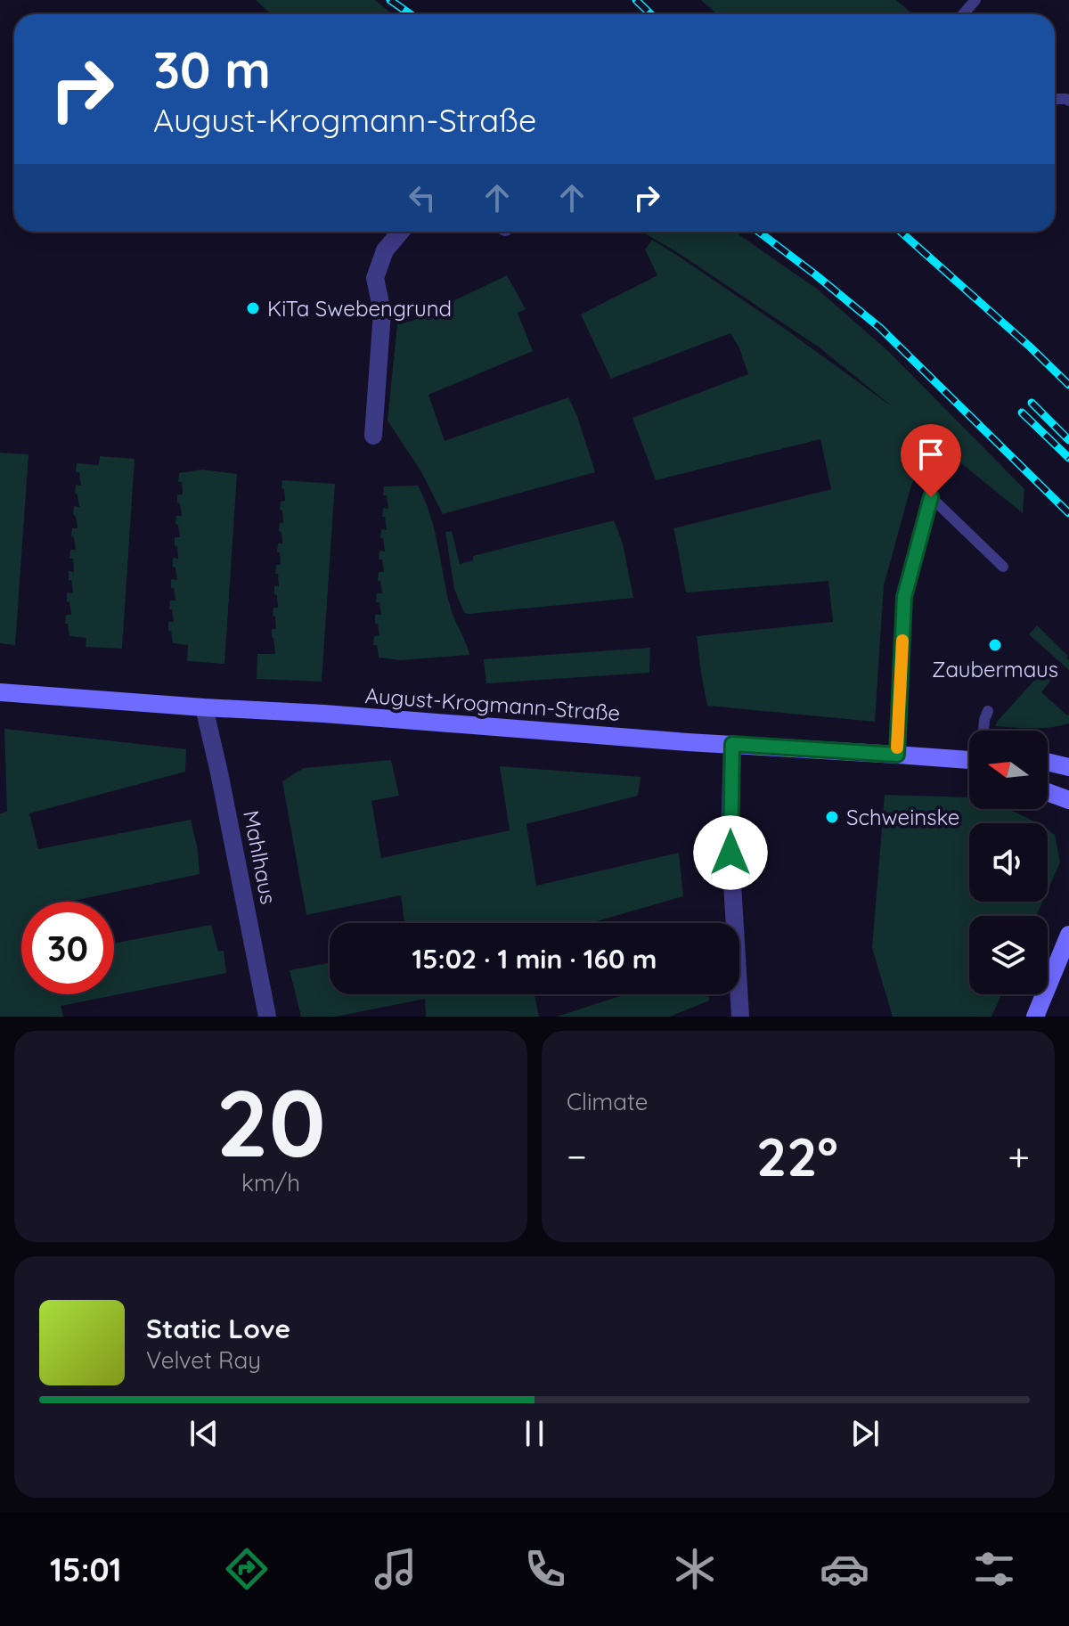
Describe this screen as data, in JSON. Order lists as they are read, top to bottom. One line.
{"streets":{"main road":["August-Krogmann-Straße"],"street":["Mahlhaus"]},"crossings":[["August-Krogmann-Straße","Mahlhaus"]],"places":["KiTa Swebengrund","Zaubermaus","Schweinske"],"north":"left","page":{"turn":["30 m","August-Krogmann-Straße"],"limit":"30","trip":"15:02 · 1 min · 160 m","tile":[["20","km/h"],"Climate"],"heat":["−","22°","+"],"song":["Static Love","Velvet Ray"],"tabs":"15:01"}}
